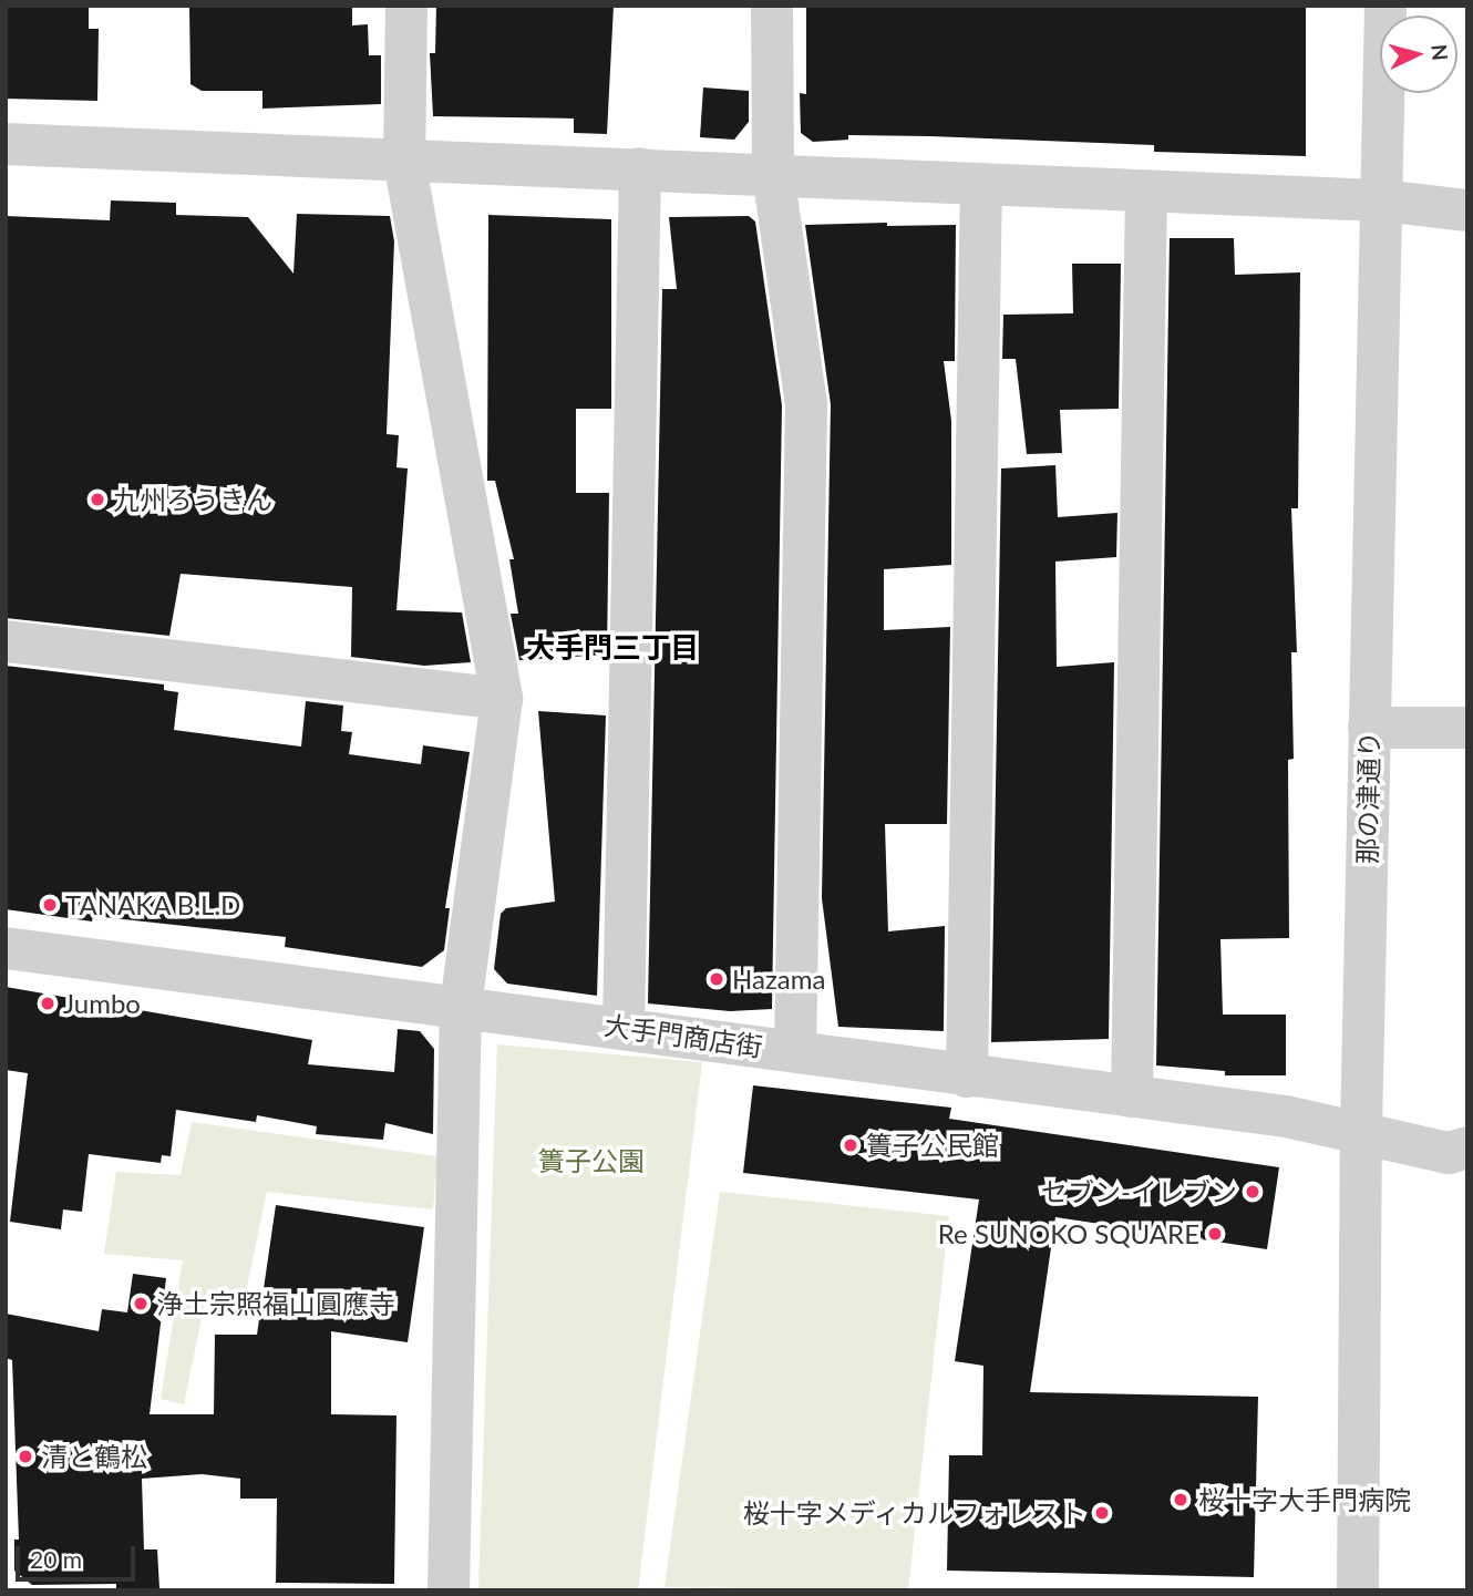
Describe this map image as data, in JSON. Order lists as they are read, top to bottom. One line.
{"streets":{"street":["那の津通り","大手門商店街"]},"crossings":[["那の津通り","大手門商店街"]],"districts":["大手門三丁目"],"parks":["簀子公園"],"places":["九州ろうきん","TANAKA B.L.D","Hazama","Jumbo","簀子公民館","セブン-イレブン","Re SUNOKO SQUARE","浄土宗照福山圓應寺","清と鶴松","桜十字大手門病院","桜十字メディカルフォレスト"],"scale_bar":"20 m","north":"right"}
